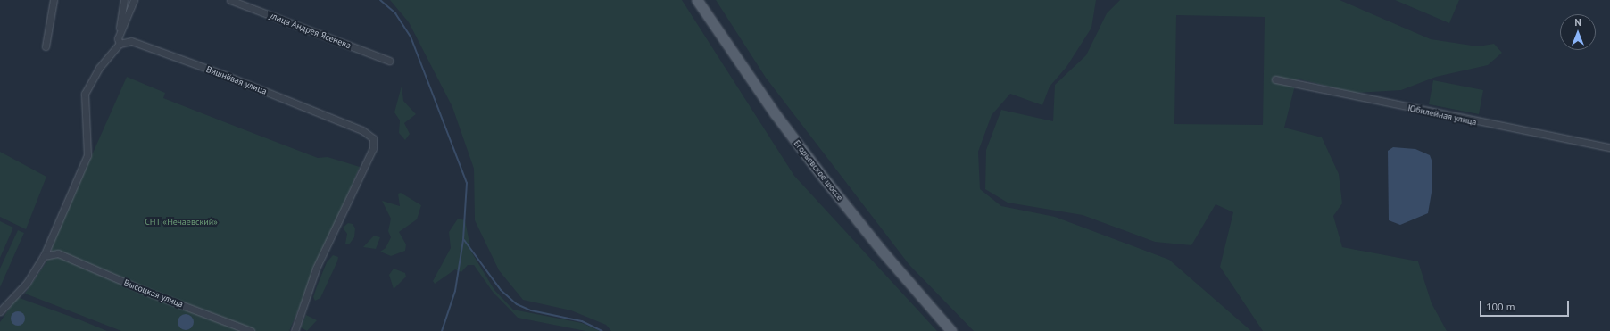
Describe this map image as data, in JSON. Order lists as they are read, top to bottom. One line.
{"streets":{"main road":["Егорьевское шоссе"],"street":["улица Андрея Ясенева","Вишнёвая улица","Юбилейная улица","Высоцкая улица"]},"parks":["СНТ «Нечаевский»"],"scale_bar":"100 m","north":"top"}
